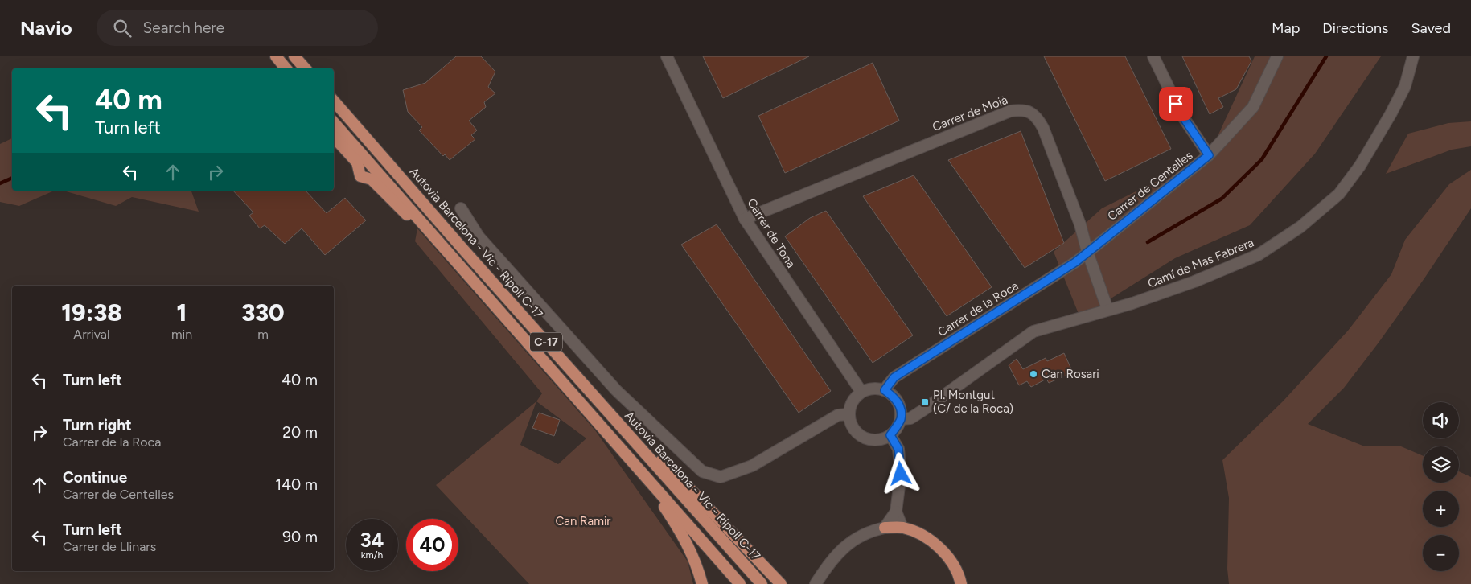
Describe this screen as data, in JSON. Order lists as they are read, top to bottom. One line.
{"streets":{"highway":["Autovia Barcelona - Vic - Ripoll C-17","C-17"],"street":["Carrer de Moià","Carrer de Centelles","Carrer de Tona","Camí de Mas Fabrera","Carrer de la Roca"]},"crossings":[["Carrer de Moià","Carrer de Centelles"],["Carrer de Moià","Carrer de Tona"],["Carrer de Moià","Camí de Mas Fabrera"],["Carrer de Moià","Carrer de la Roca"],["Carrer de Centelles","Carrer de la Roca"],["Carrer de Tona","Camí de Mas Fabrera"],["Carrer de Tona","Carrer de la Roca"],["Camí de Mas Fabrera","Carrer de la Roca"]],"parks":["Can Ramir"],"places":{"other":["Can Rosari"],"transit":["Pl. Montgut (C/ de la Roca)"]},"page":{"header":"Navio","search":"Search here","nav":["Map","Directions","Saved"],"turn":["40 m","Turn left"],"eta":["19:38","Arrival","1","min","330","m"],"list":[{"name":"Turn left","value":"40 m"},{"name":"Turn right","note":"Carrer de la Roca","value":"20 m"},{"name":"Continue","note":"Carrer de Centelles","value":"140 m"},{"name":"Turn left","note":"Carrer de Llinars","value":"90 m"}],"map_buttons":["+","−"],"speed":"34 km/h","limit":"40"}}
